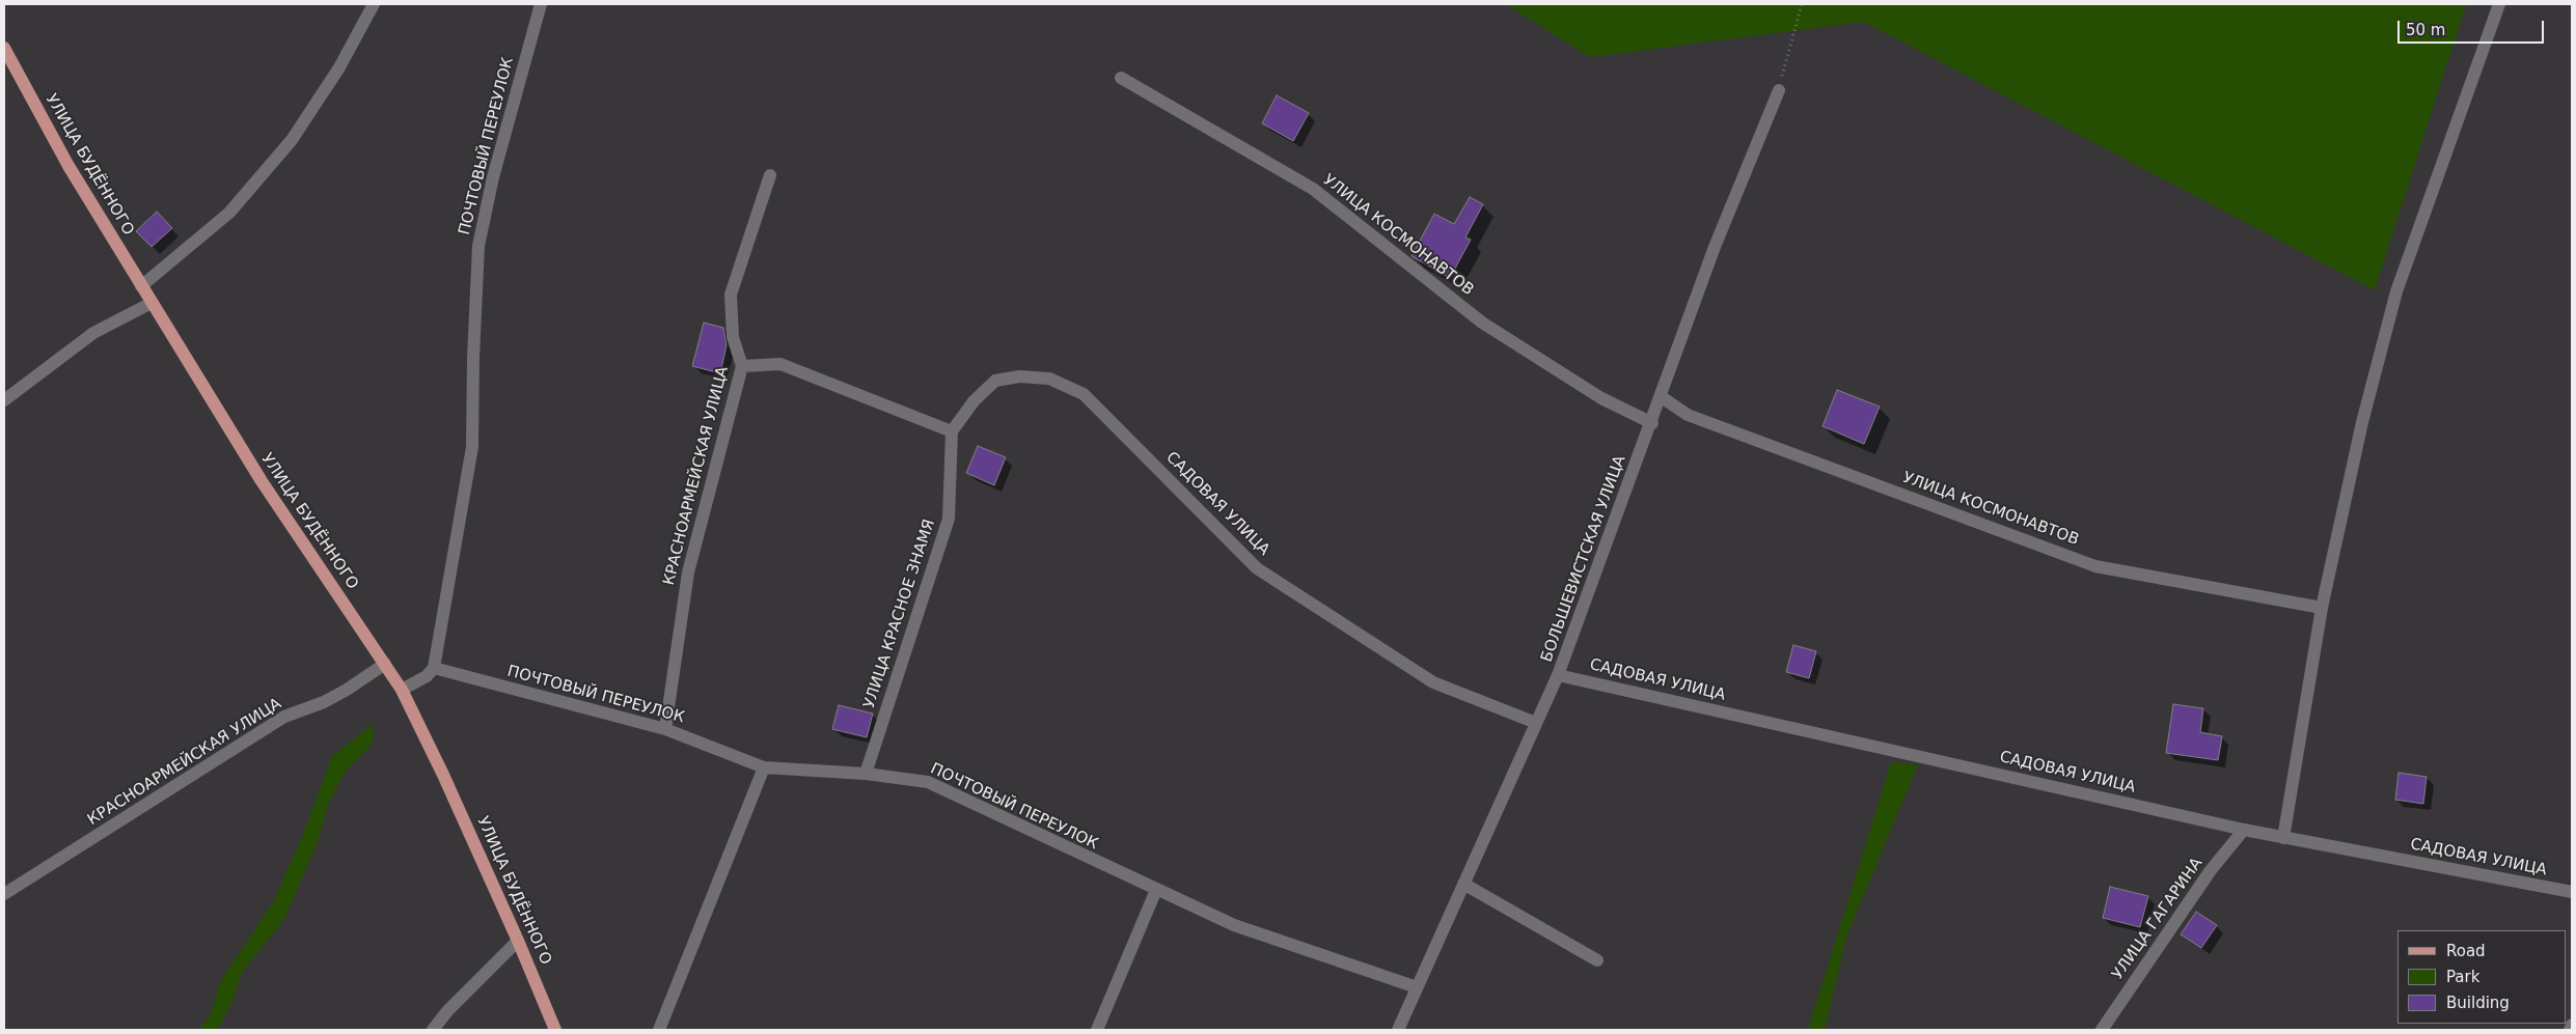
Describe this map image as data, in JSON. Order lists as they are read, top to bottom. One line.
{"streets":{"main road":["УЛИЦА БУДЁННОГО"],"street":["ПОЧТОВЫЙ ПЕРЕУЛОК","УЛИЦА КОСМОНАВТОВ","КРАСНОАРМЕЙСКАЯ УЛИЦА","САДОВАЯ УЛИЦА","БОЛЬШЕВИСТСКАЯ УЛИЦА","УЛИЦА КРАСНОЕ ЗНАМЯ","УЛИЦА ГАГАРИНА"]},"crossings":[["ПОЧТОВЫЙ ПЕРЕУЛОК","КРАСНОАРМЕЙСКАЯ УЛИЦА"],["ПОЧТОВЫЙ ПЕРЕУЛОК","БОЛЬШЕВИСТСКАЯ УЛИЦА"],["ПОЧТОВЫЙ ПЕРЕУЛОК","УЛИЦА КРАСНОЕ ЗНАМЯ"],["УЛИЦА БУДЁННОГО","КРАСНОАРМЕЙСКАЯ УЛИЦА"],["УЛИЦА КОСМОНАВТОВ","БОЛЬШЕВИСТСКАЯ УЛИЦА"],["САДОВАЯ УЛИЦА","БОЛЬШЕВИСТСКАЯ УЛИЦА"],["САДОВАЯ УЛИЦА","УЛИЦА КРАСНОЕ ЗНАМЯ"],["САДОВАЯ УЛИЦА","УЛИЦА ГАГАРИНА"]],"legend":["Road","Park","Building"],"scale_bar":"50 m"}
